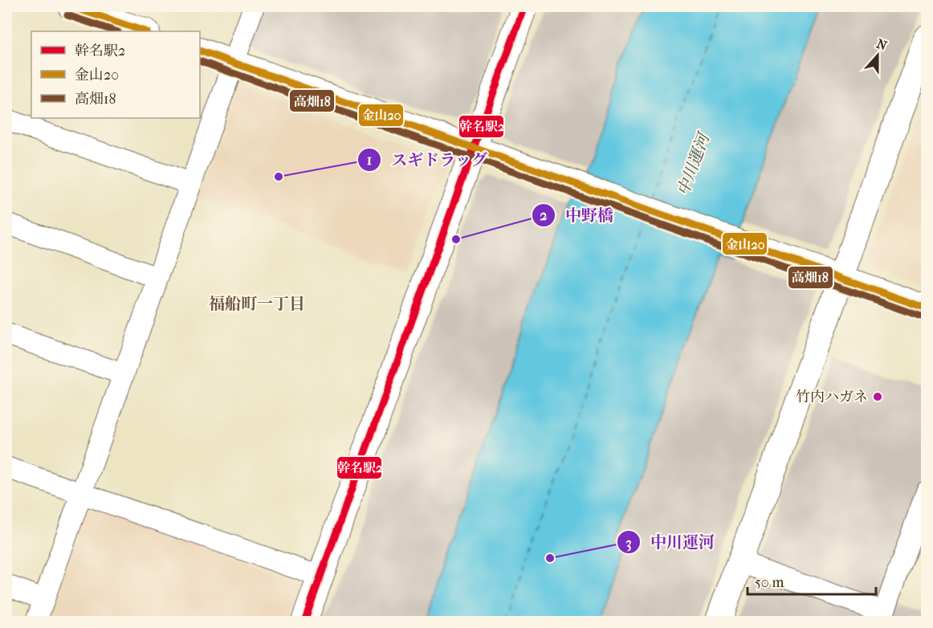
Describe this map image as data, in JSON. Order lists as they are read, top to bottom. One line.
{"districts":["福船町一丁目"],"water":["中川運河"],"places":["スギドラッグ","中野橋","竹内ハガネ","中川運河"],"lines":["transit line 幹名駅2","transit line 金山20","transit line 高畑18"],"legend":["幹名駅2","金山20","高畑18"],"scale_bar":"50 m","north":"top"}
